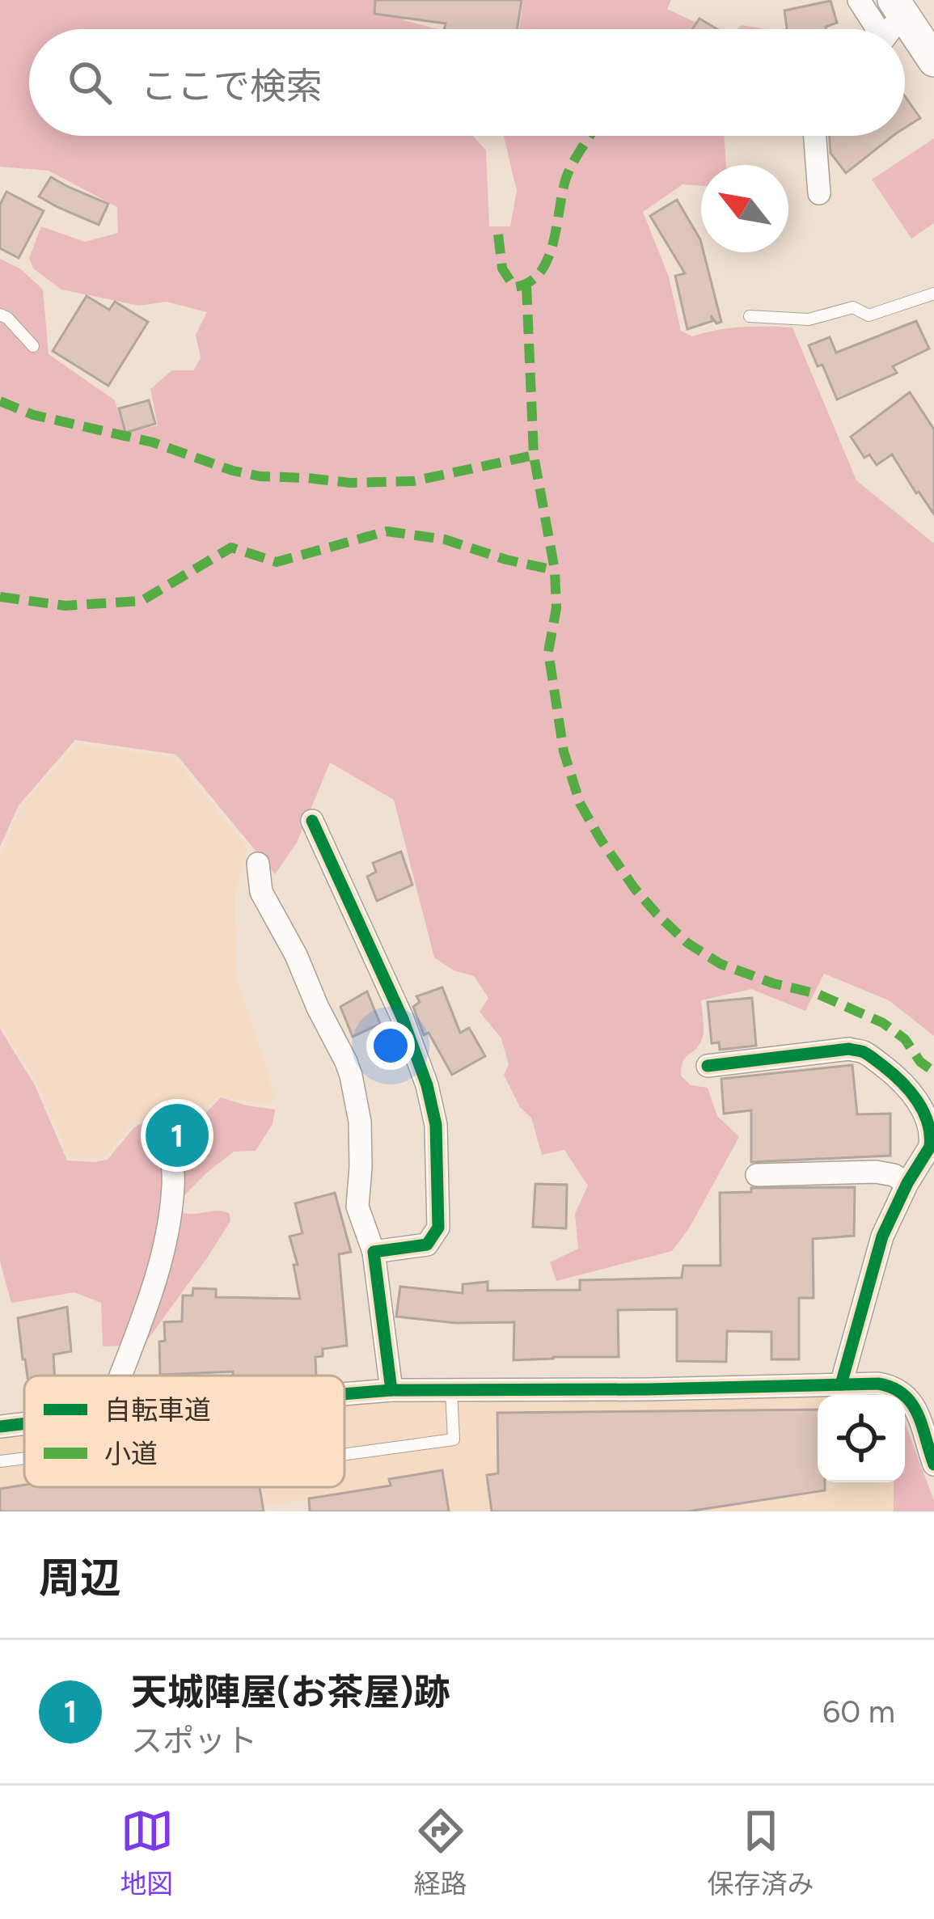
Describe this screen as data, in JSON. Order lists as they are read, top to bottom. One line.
{"legend":["自転車道","小道"],"north":"top left","page":{"search":"ここで検索","pins":"1","heading":"周辺","list":[{"mark":"1","name":"天城陣屋(お茶屋)跡","note":"スポット","value":"60 m"}],"nav":["地図","経路","保存済み"]}}
